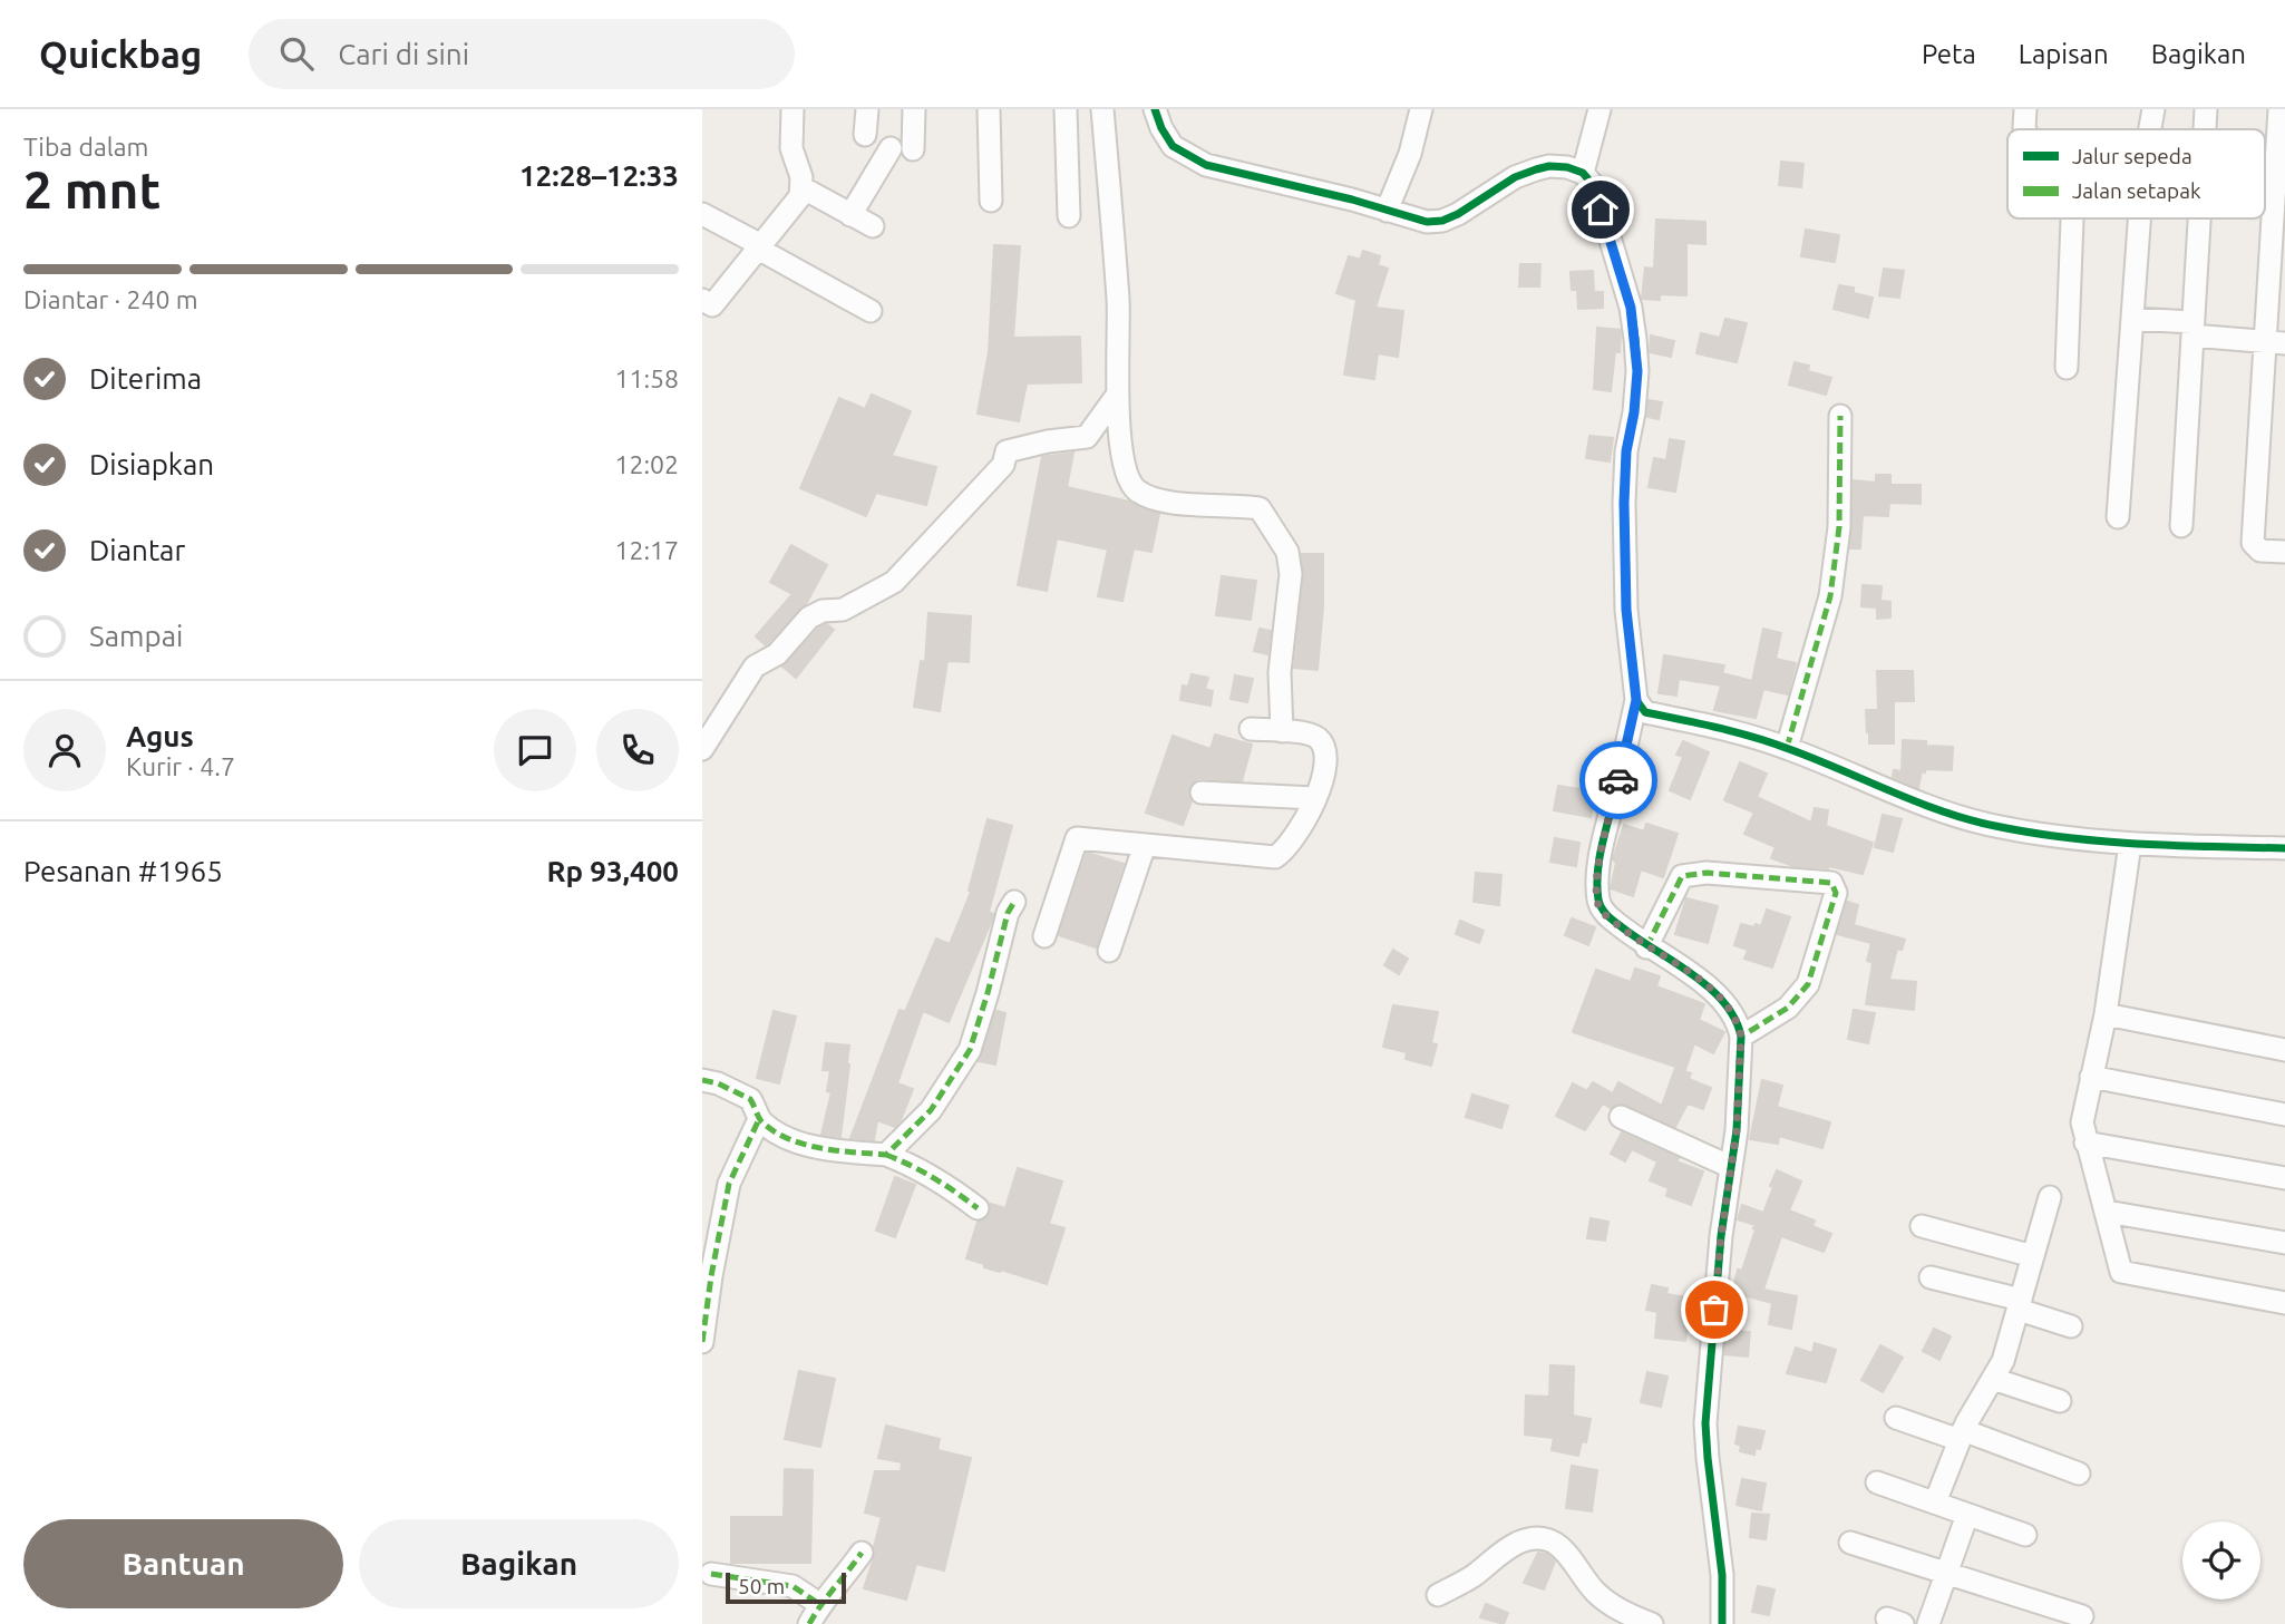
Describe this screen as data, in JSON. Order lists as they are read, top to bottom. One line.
{"legend":["Jalur sepeda","Jalan setapak"],"scale_bar":"50 m","page":{"header":"Quickbag","search":"Cari di sini","nav":["Peta","Lapisan","Bagikan"],"heading":["2 mnt","Tiba dalam","12:28–12:33"],"panel":["Agus","Kurir · 4.7","Pesanan #1965","Rp 93,400"],"bar":"Diantar · 240 m","list":[["Diterima","11:58"],["Disiapkan","12:02"],["Diantar","12:17"],"Sampai"],"buttons":["Bantuan","Bagikan"],"scale":"50 m"}}
